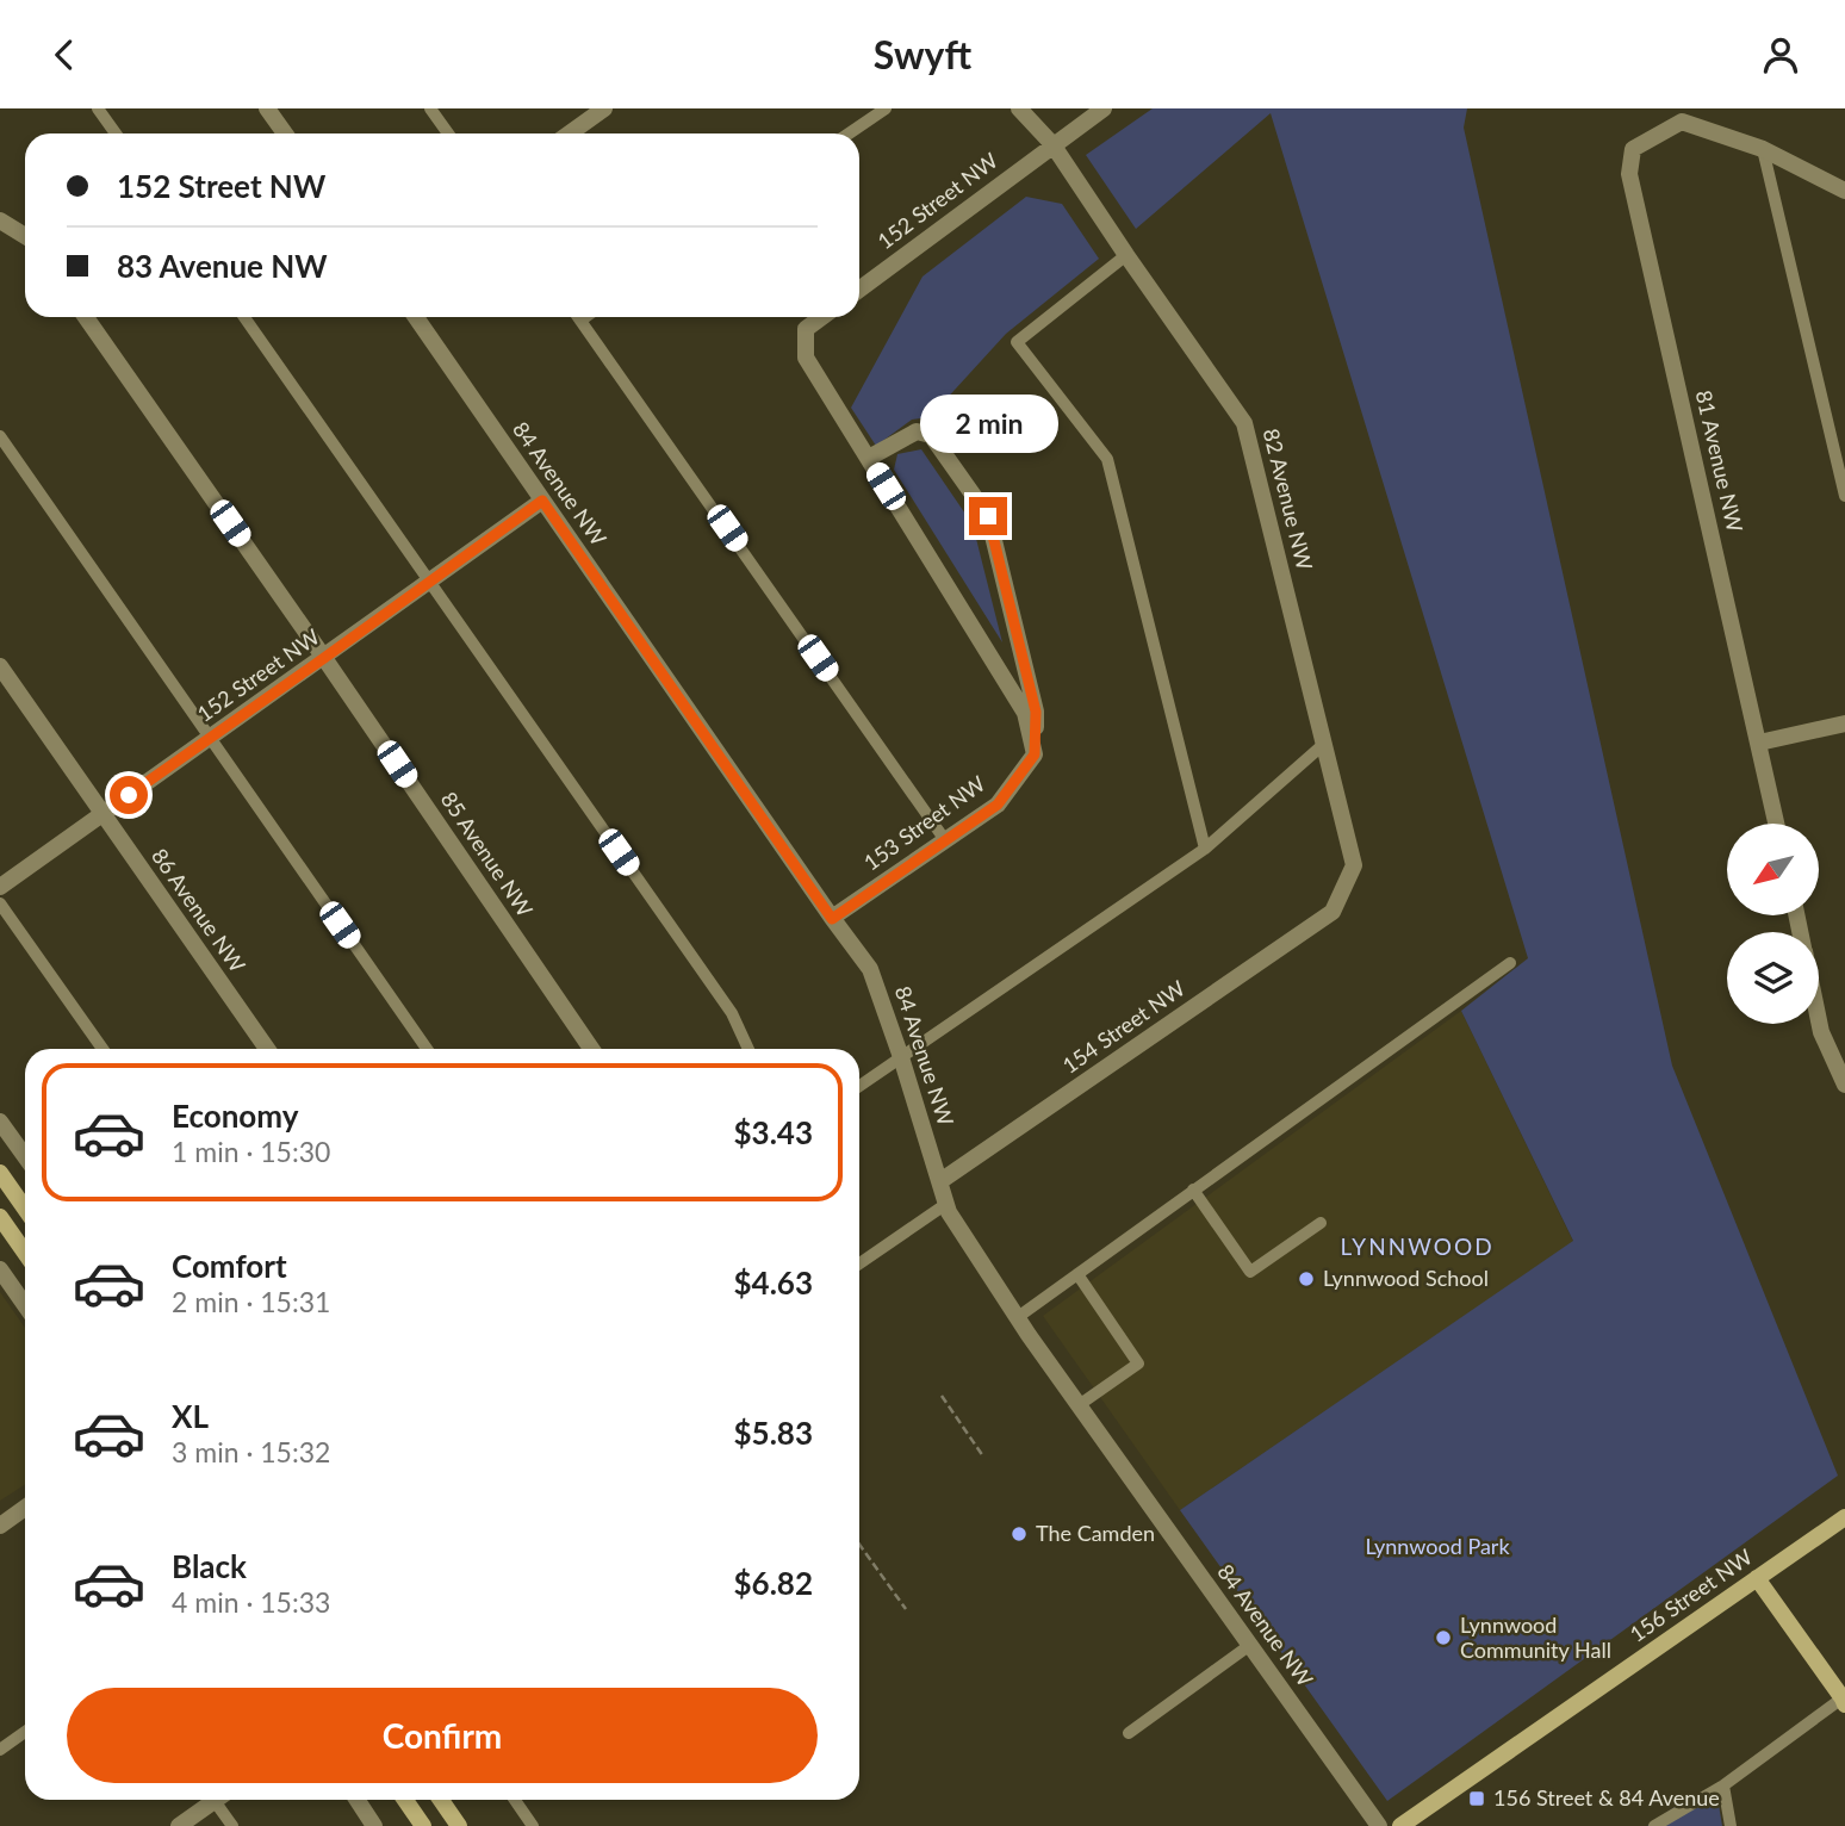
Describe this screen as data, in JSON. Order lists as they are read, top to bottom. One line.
{"streets":{"street":["152 Street NW","81 Avenue NW","84 Avenue NW","82 Avenue NW","153 Street NW","85 Avenue NW","86 Avenue NW","154 Street NW","156 Street NW"]},"crossings":[["152 Street NW","84 Avenue NW"],["152 Street NW","82 Avenue NW"],["152 Street NW","85 Avenue NW"],["152 Street NW","86 Avenue NW"],["84 Avenue NW","153 Street NW"],["84 Avenue NW","154 Street NW"],["82 Avenue NW","154 Street NW"]],"districts":["LYNNWOOD"],"parks":["Lynnwood Park"],"places":{"other":["Lynnwood School","The Camden","Lynnwood Community Hall"],"transit":["156 Street & 84 Avenue"]},"north":"bottom left","page":{"header":"Swyft","banner":["152 Street NW","83 Avenue NW"],"bubble":"2 min","list":[{"name":"Economy","note":"1 min · 15:30","value":"$3.43"},{"name":"Comfort","note":"2 min · 15:31","value":"$4.63"},{"name":"XL","note":"3 min · 15:32","value":"$5.83"},{"name":"Black","note":"4 min · 15:33","value":"$6.82"}],"buttons":"Confirm"}}
